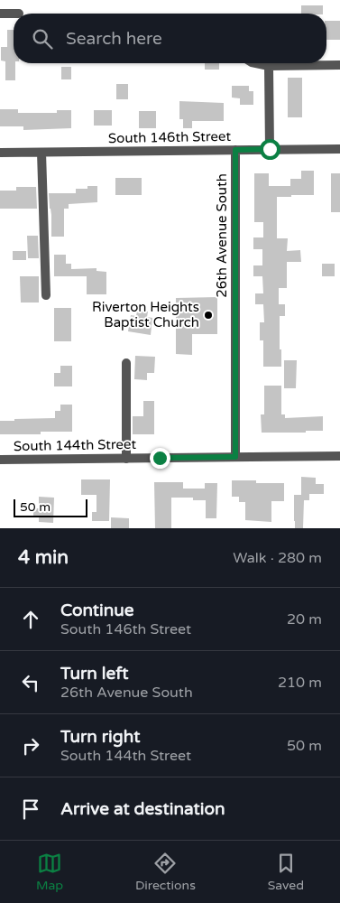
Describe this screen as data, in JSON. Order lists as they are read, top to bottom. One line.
{"streets":{"street":["South 146th Street","26th Avenue South","South 144th Street"]},"crossings":[["South 146th Street","26th Avenue South"],["26th Avenue South","South 144th Street"]],"places":["Riverton Heights Baptist Church"],"scale_bar":"50 m","page":{"search":"Search here","scale":"50 m","heading":["4 min","Walk · 280 m"],"list":[["Continue","South 146th Street","20 m"],["Turn left","26th Avenue South","210 m"],["Turn right","South 144th Street","50 m"],"Arrive at destination"],"nav":["Map","Directions","Saved"]}}
